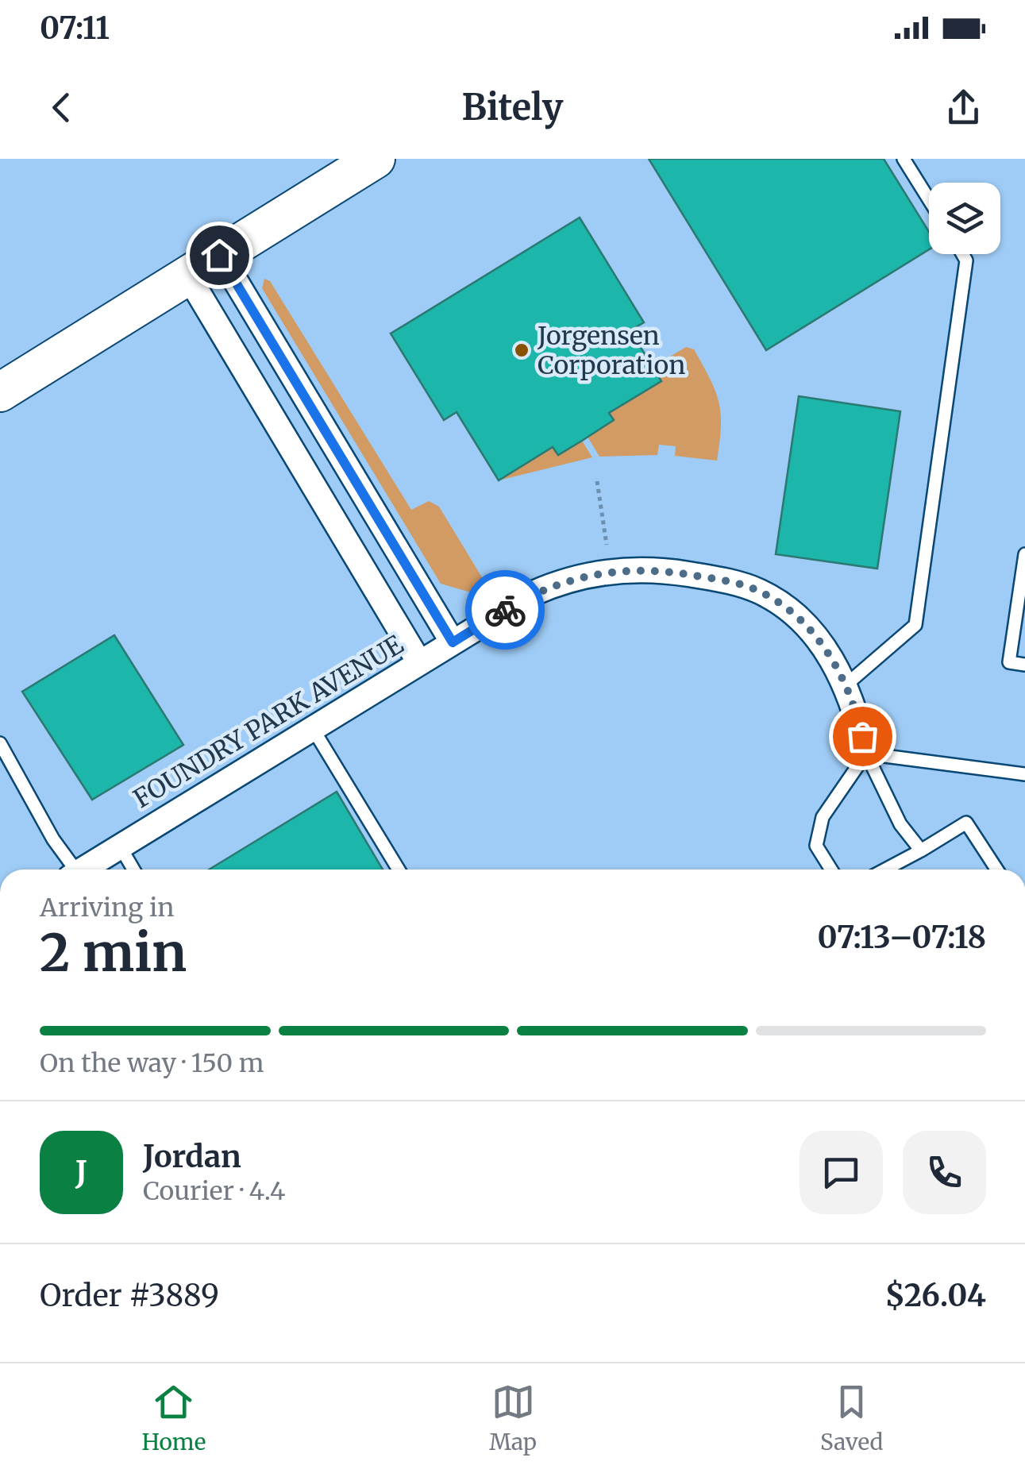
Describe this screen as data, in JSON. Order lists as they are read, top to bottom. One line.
{"streets":{"street":["FOUNDRY PARK AVENUE"]},"places":["Jorgensen Corporation"],"page":{"status":"07:11","header":"Bitely","heading":["2 min","Arriving in","07:13–07:18"],"panel":["Jordan","Courier · 4.4","Order #3889","$26.04"],"bar":"On the way · 150 m","round":"J","tabs":["Home","Map","Saved"]}}
